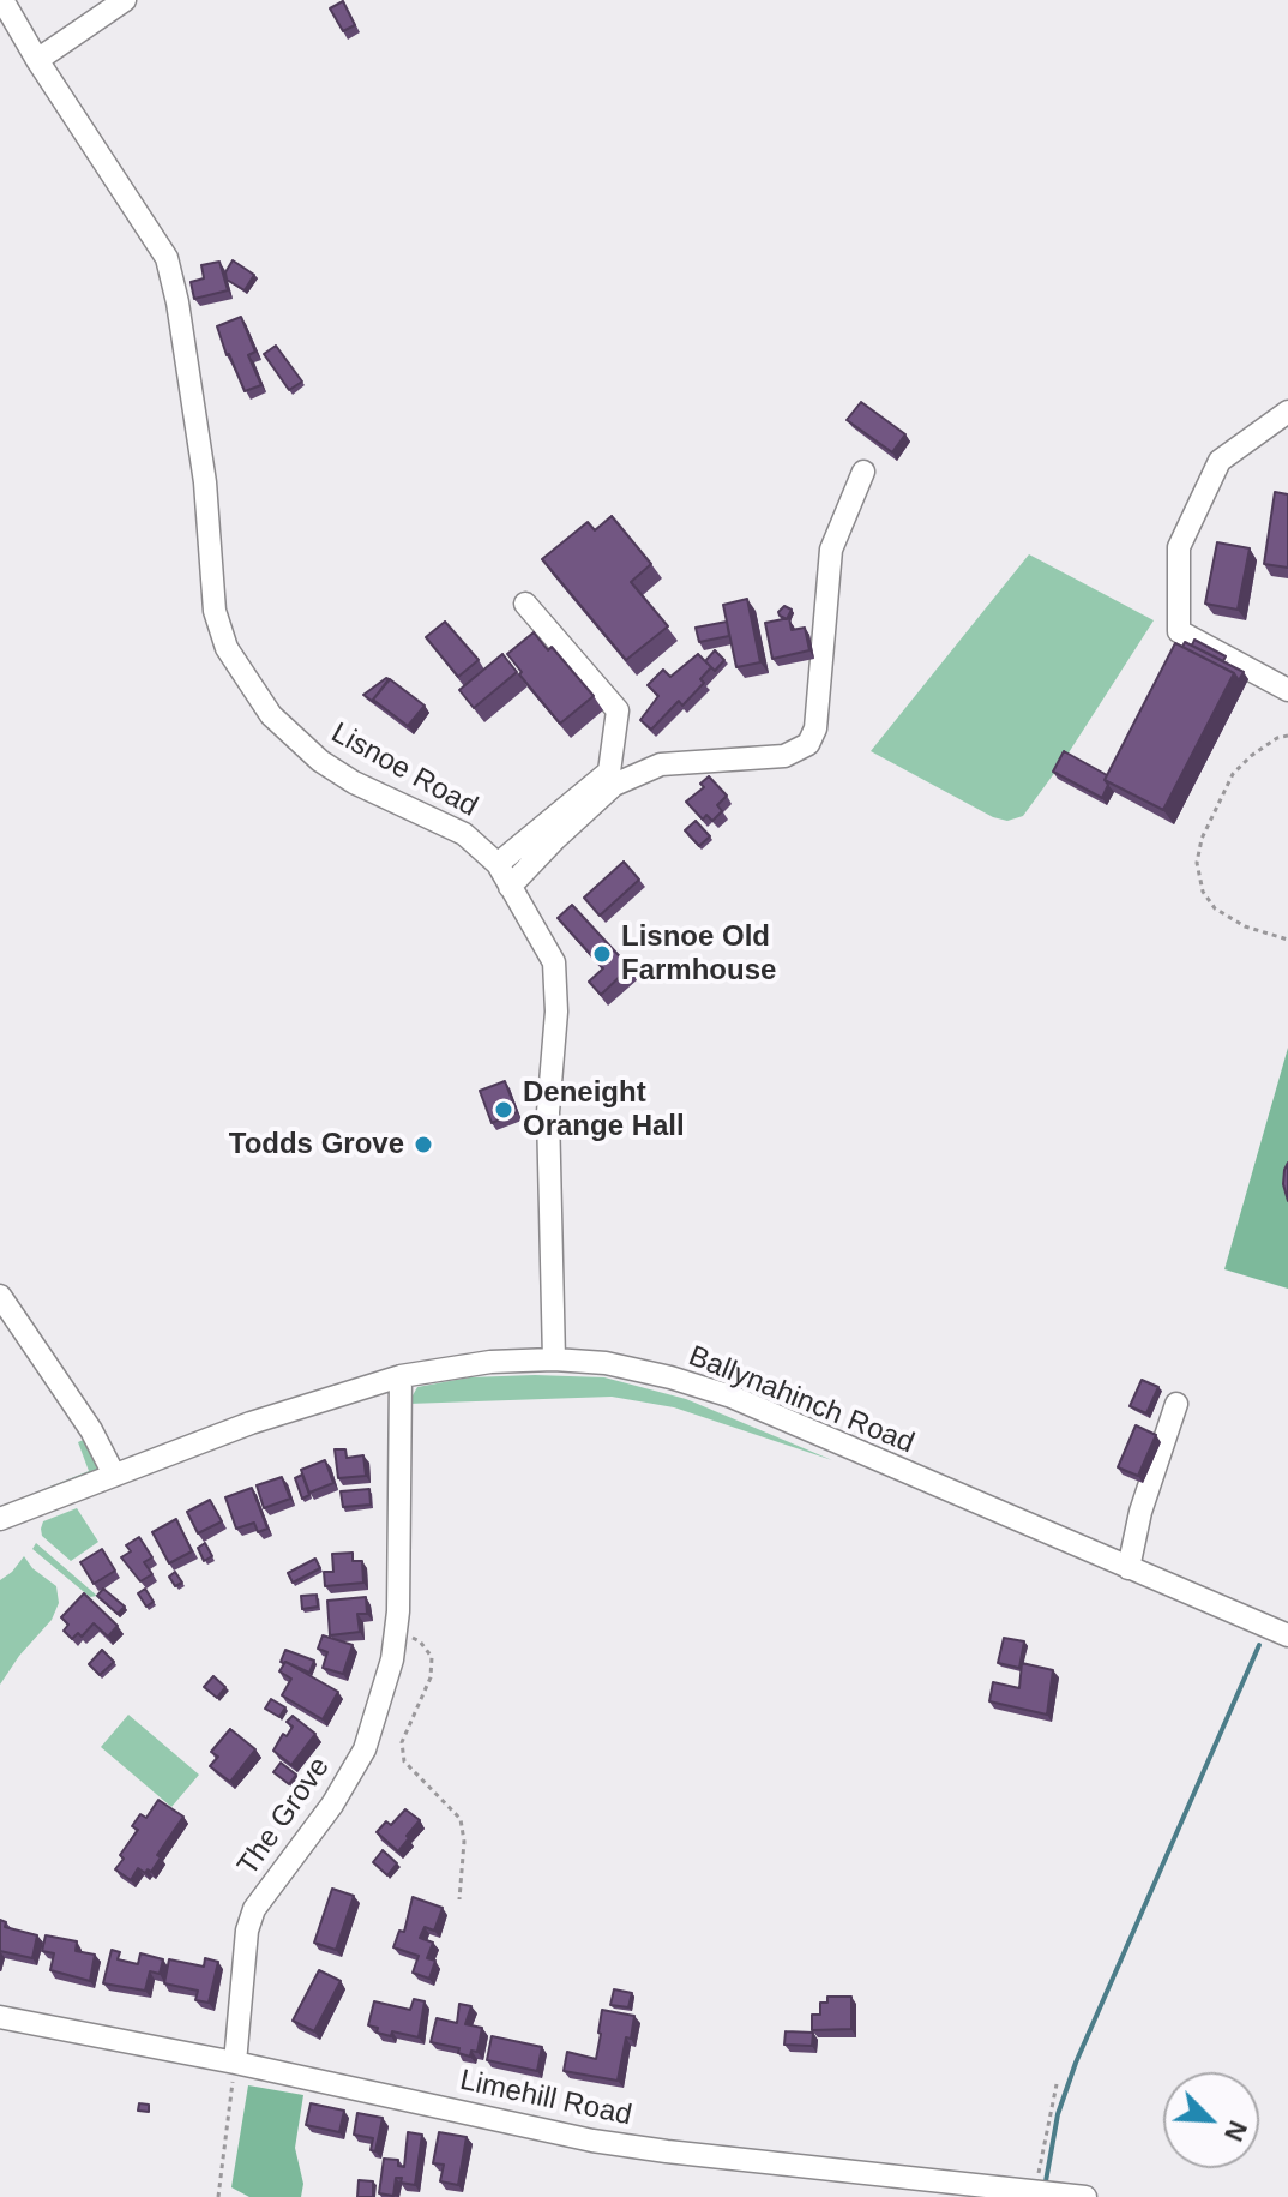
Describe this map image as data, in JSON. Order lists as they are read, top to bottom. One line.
{"streets":{"street":["Lisnoe Road","Ballynahinch Road","The Grove","Limehill Road"]},"crossings":[["Lisnoe Road","Ballynahinch Road"],["Ballynahinch Road","The Grove"],["The Grove","Limehill Road"]],"places":["Lisnoe Old Farmhouse","Deneight Orange Hall","Todds Grove"],"north":"bottom right"}
